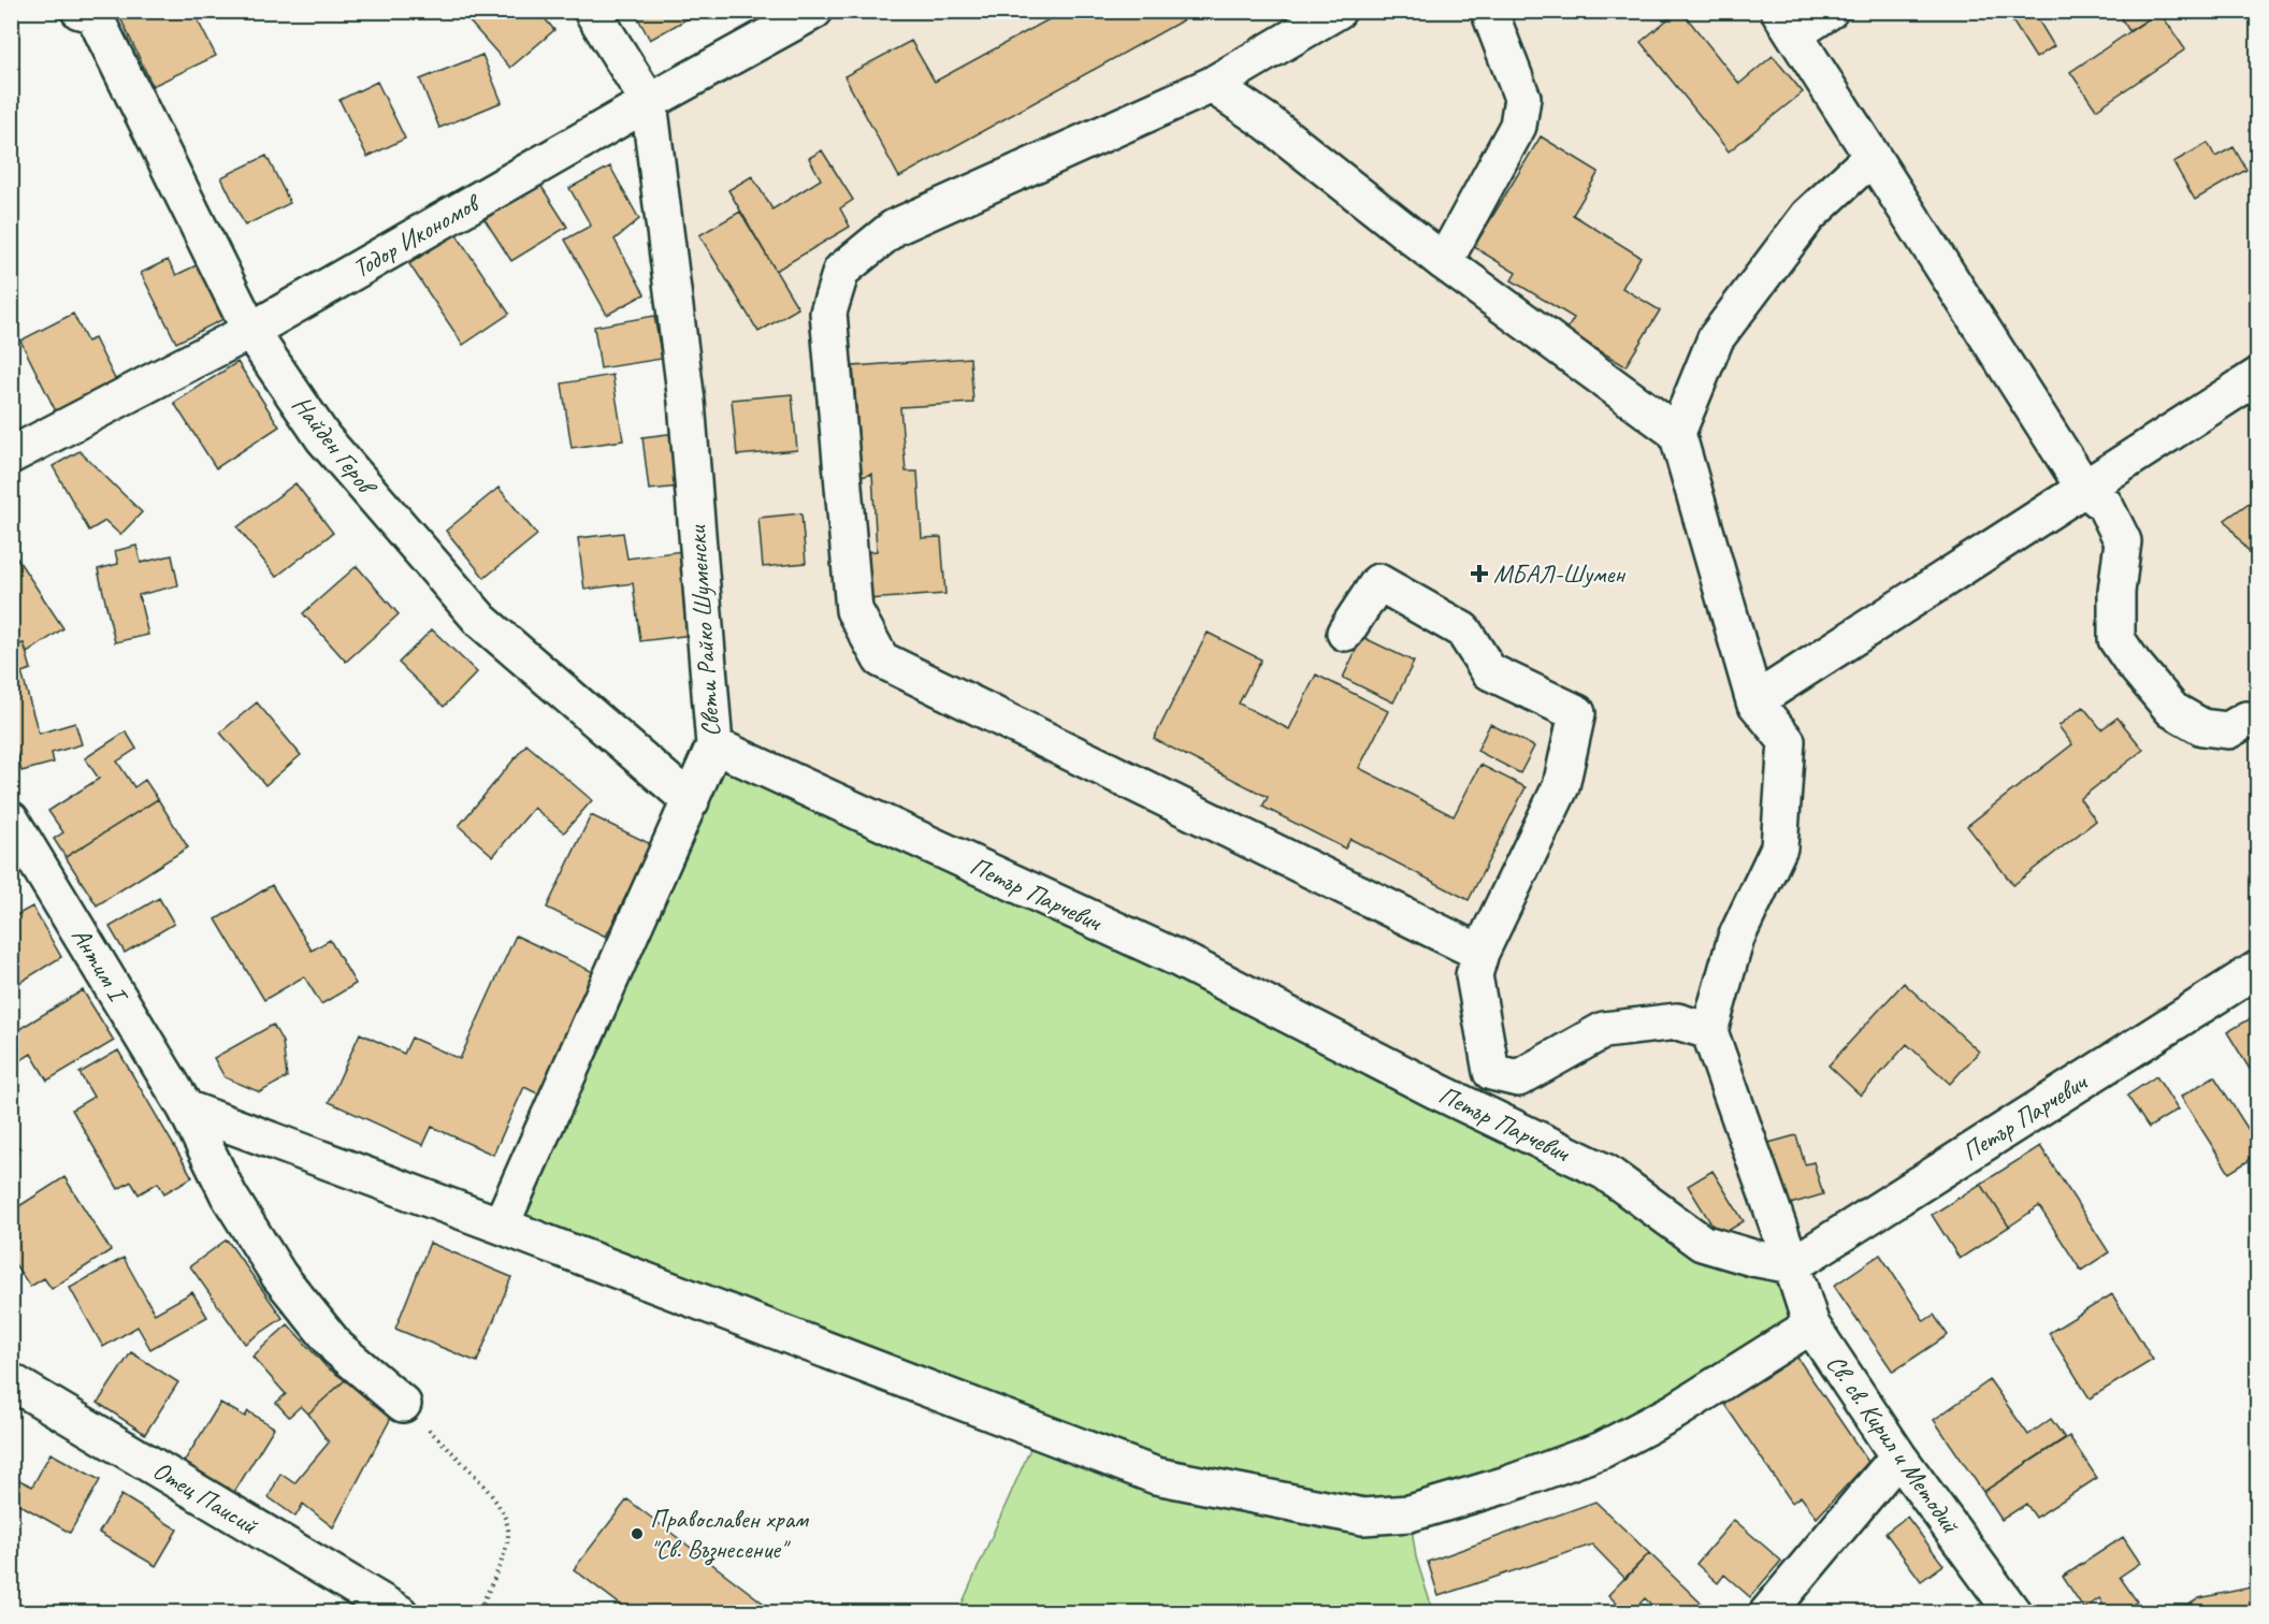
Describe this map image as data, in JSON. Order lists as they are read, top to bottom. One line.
{"streets":{"street":["Тодор Икономов","Найден Геров","Свети Райко Шуменски","Петър Парчевич","Антим I","Св. св. Кирил и Методий","Отец Паисий"]},"crossings":[["Тодор Икономов","Найден Геров"],["Тодор Икономов","Свети Райко Шуменски"],["Найден Геров","Свети Райко Шуменски"],["Свети Райко Шуменски","Петър Парчевич"],["Петър Парчевич","Св. св. Кирил и Методий"]],"places":{"health":["МБАЛ-Шумен"],"other":["Православен храм \"Св. Възнесение\""]}}
